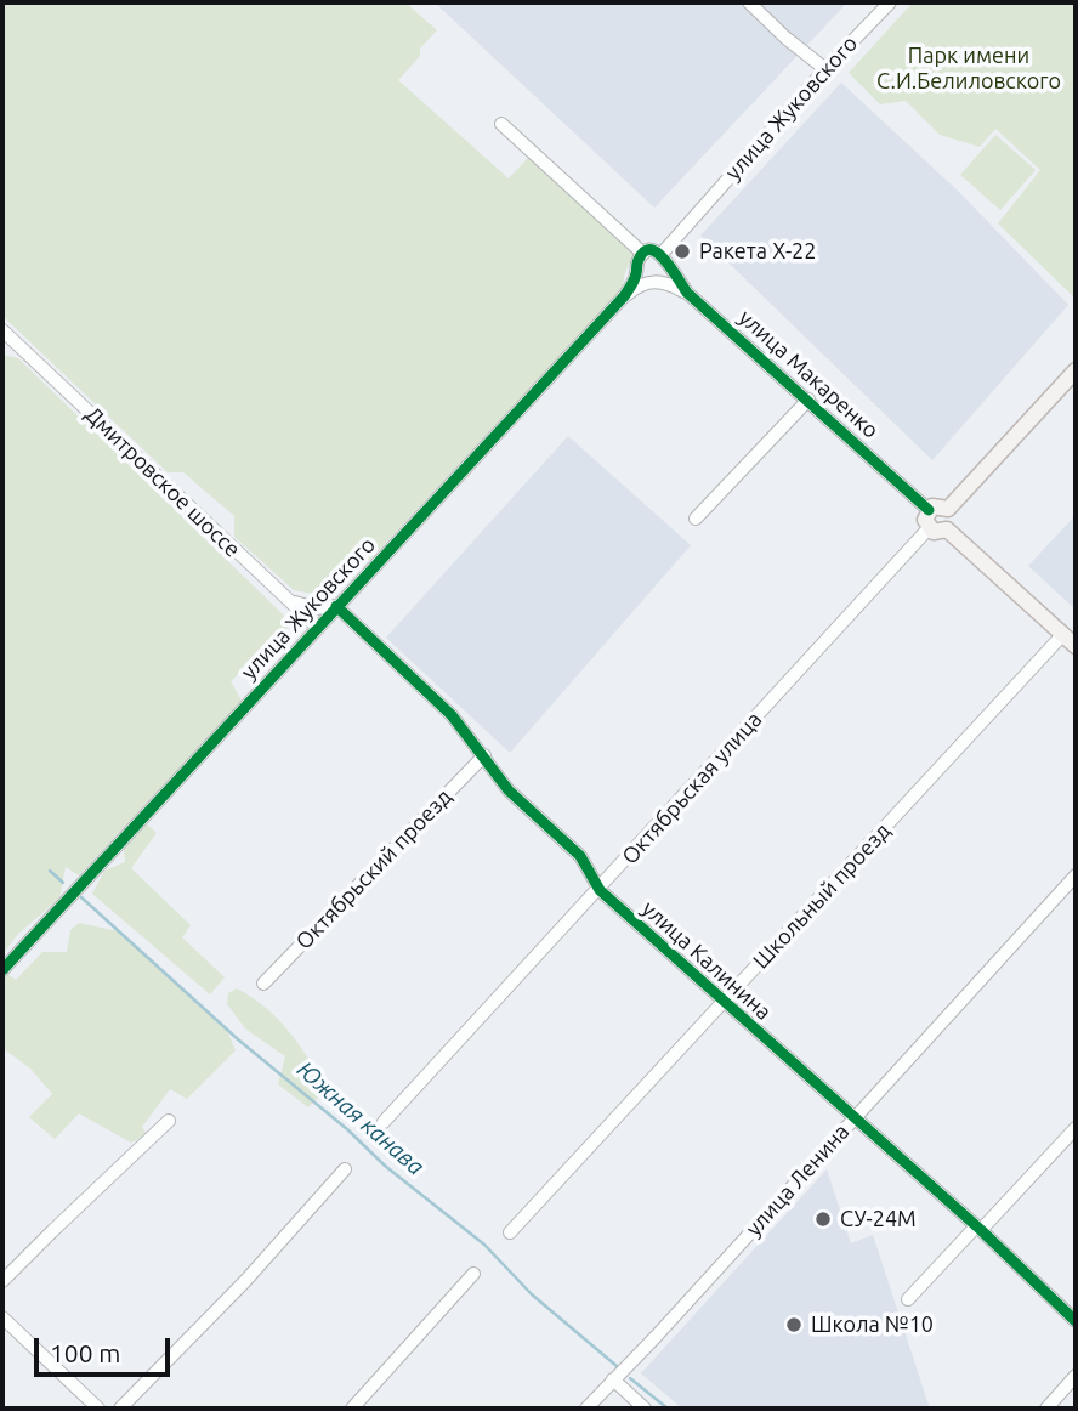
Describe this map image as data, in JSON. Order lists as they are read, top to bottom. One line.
{"streets":{"street":["улица Жуковского","улица Макаренко","Дмитровское шоссе","Октябрьская улица","Октябрьский проезд","Школьный проезд","улица Калинина","улица Ленина"]},"crossings":[["улица Жуковского","улица Макаренко"],["улица Жуковского","Дмитровское шоссе"],["улица Жуковского","улица Калинина"],["улица Макаренко","Октябрьская улица"],["Октябрьская улица","улица Калинина"],["Октябрьский проезд","улица Калинина"],["Школьный проезд","улица Калинина"],["улица Калинина","улица Ленина"]],"water":["Южная канава"],"parks":["Парк имени С.И.Белиловского"],"places":["Ракета Х-22","СУ-24М","Школа №10"],"scale_bar":"100 m"}
